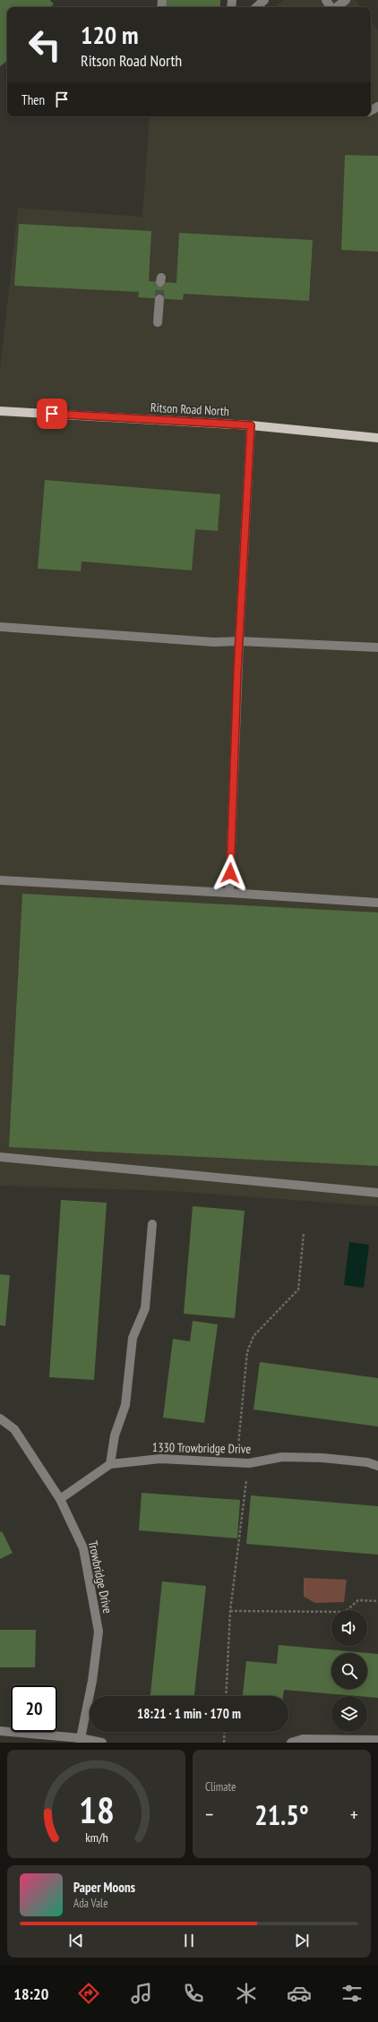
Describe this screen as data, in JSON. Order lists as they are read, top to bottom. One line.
{"streets":{"main road":["Ritson Road North"],"street":["1330 Trowbridge Drive","Trowbridge Drive"]},"crossings":[["1330 Trowbridge Drive","Trowbridge Drive"]],"page":{"turn":["120 m","Ritson Road North"],"then":"Then","limit":"20","trip":"18:21 · 1 min · 170 m","tile":"Climate","heat":["−","21.5°","+"],"song":["Paper Moons","Ada Vale"],"tabs":"18:20","gauge":["18","km/h"]}}
